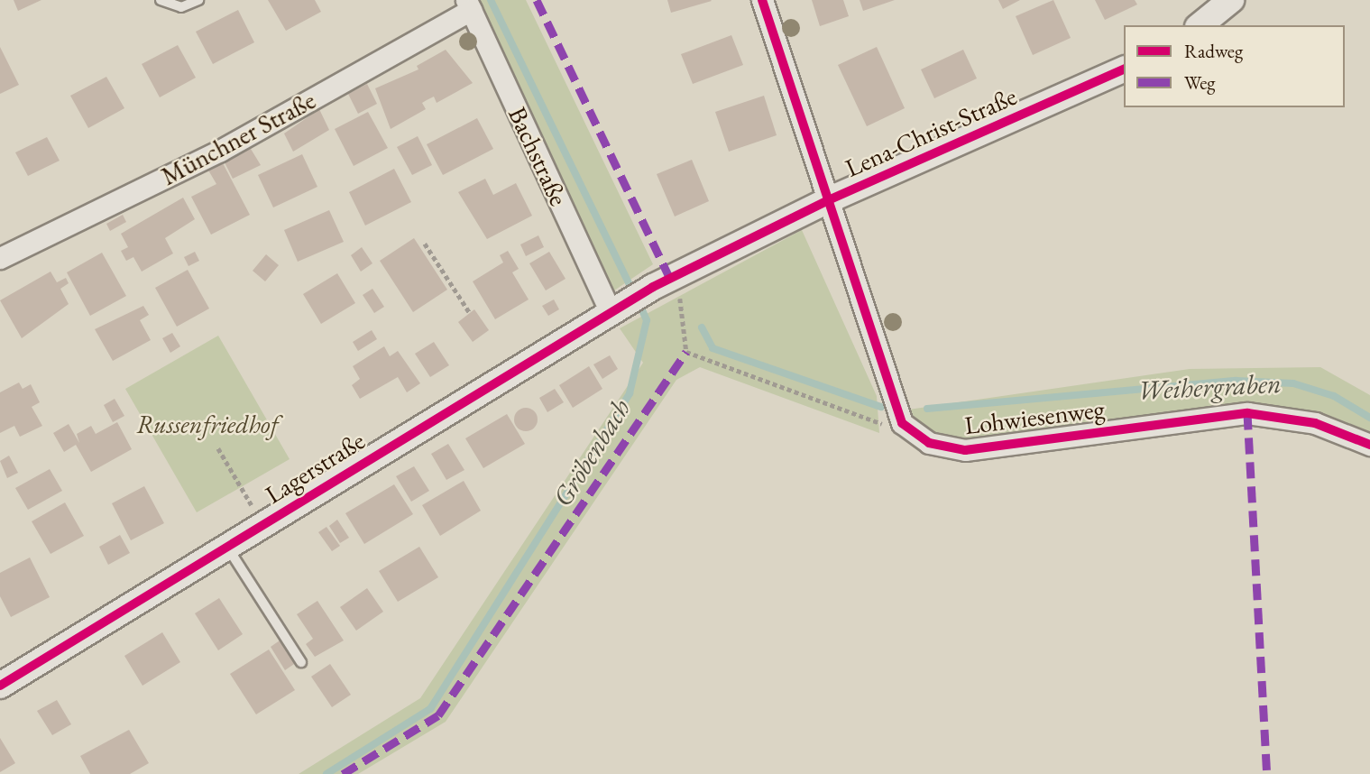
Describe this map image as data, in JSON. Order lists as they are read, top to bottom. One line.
{"streets":{"street":["Lena-Christ-Straße","Münchner Straße","Bachstraße","Lohwiesenweg","Lagerstraße"]},"crossings":[["Lena-Christ-Straße","Lagerstraße"],["Münchner Straße","Bachstraße"],["Bachstraße","Lagerstraße"]],"water":["Weihergraben","Gröbenbach"],"parks":["Russenfriedhof"],"legend":["Radweg","Weg"]}
